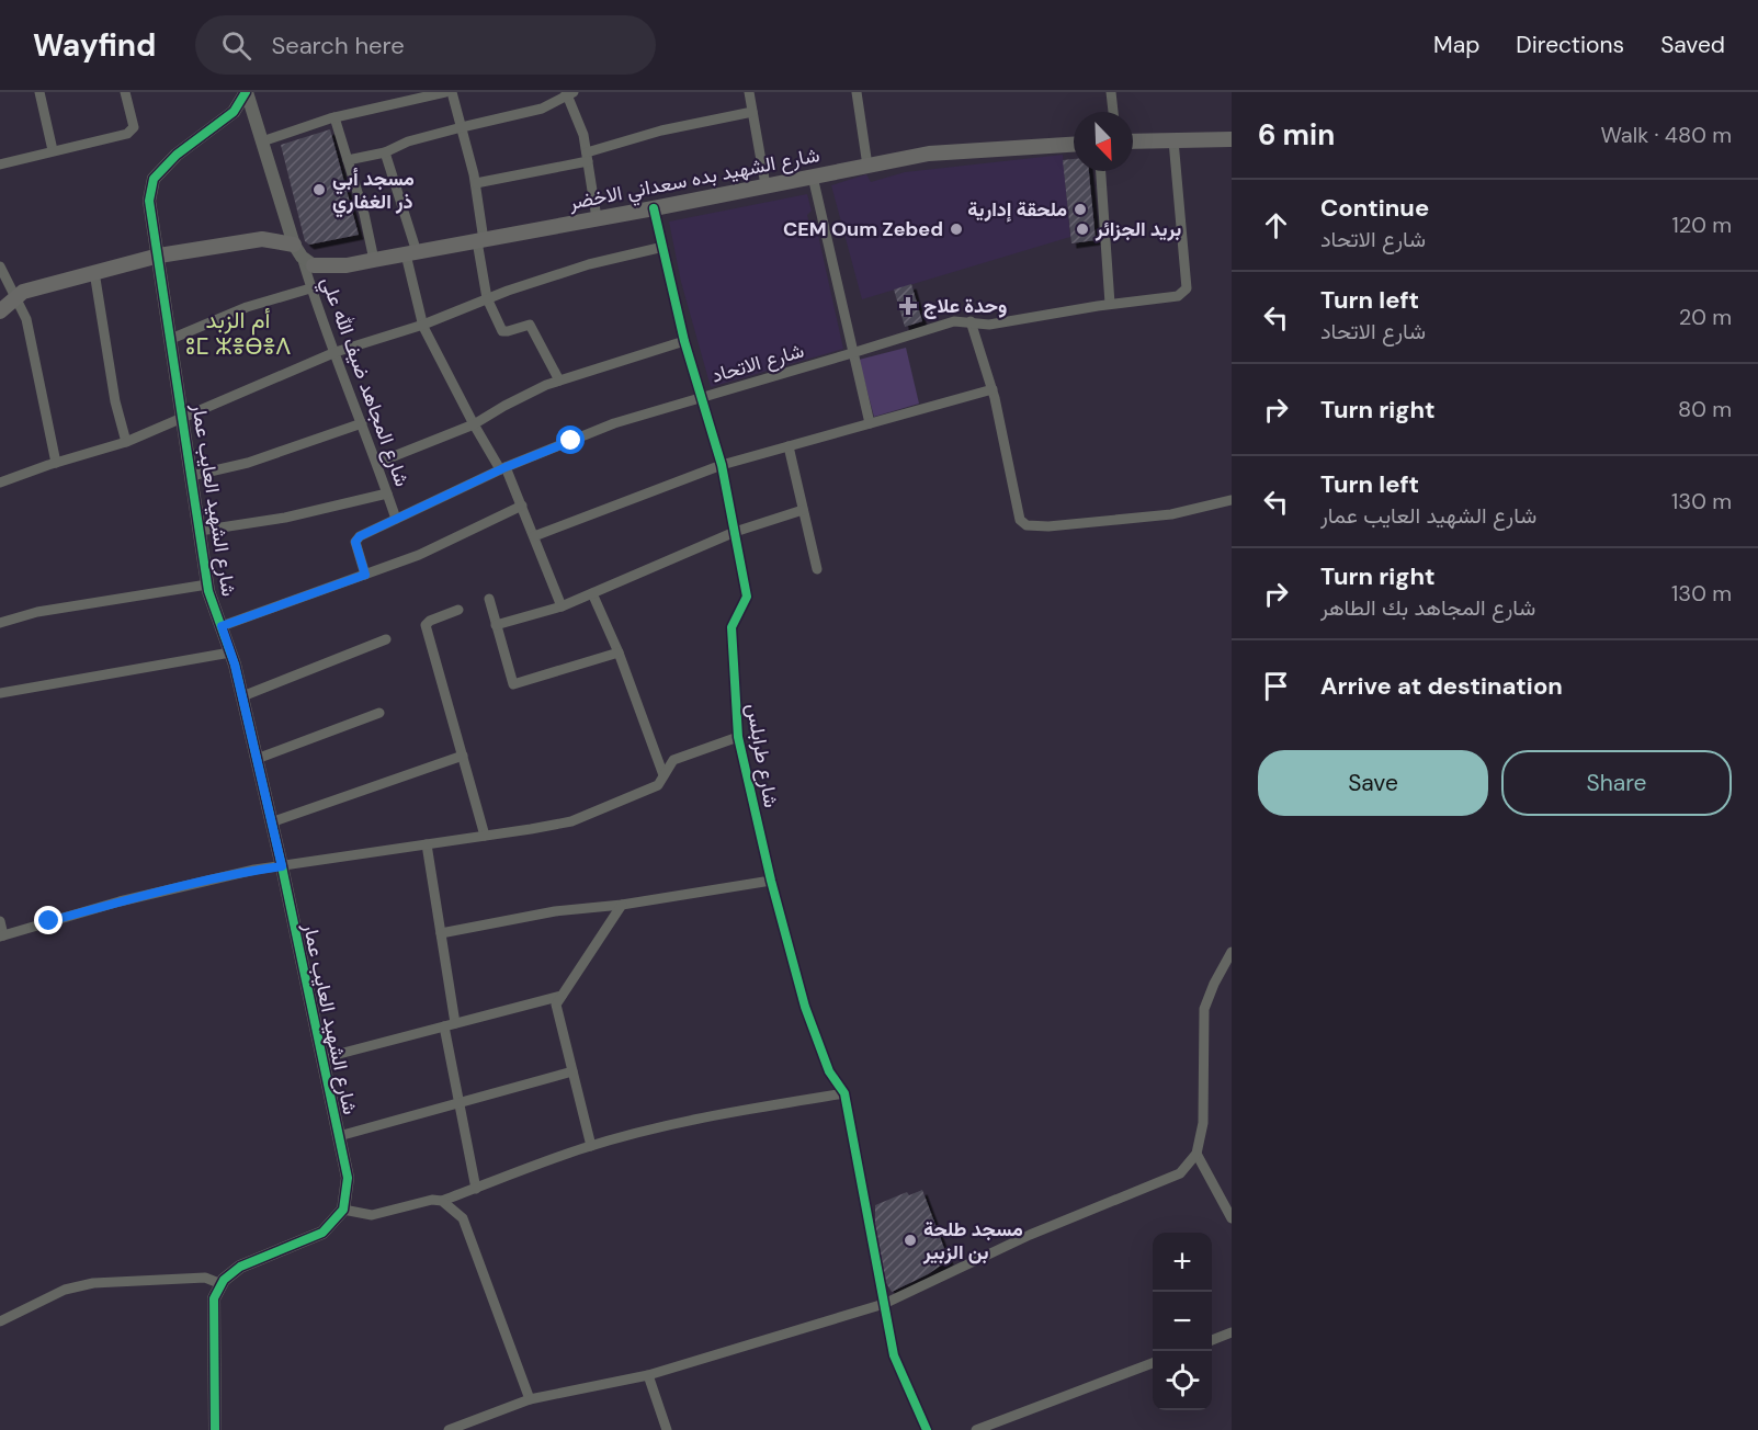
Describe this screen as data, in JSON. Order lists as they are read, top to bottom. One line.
{"streets":{"main road":["شارع الشهيد بده سعداني الاخضر"],"street":["شارع الاتحاد","شارع المجاهد ضيف الله علي","شارع الشهيد العايب عمار","شارع طرابلس"]},"crossings":[["شارع الشهيد بده سعداني الاخضر","شارع المجاهد ضيف الله علي"],["شارع الشهيد بده سعداني الاخضر","شارع الشهيد العايب عمار"],["شارع الشهيد بده سعداني الاخضر","شارع طرابلس"],["شارع الاتحاد","شارع المجاهد ضيف الله علي"],["شارع الاتحاد","شارع طرابلس"]],"districts":["أم الزبد ⵓⵎ ⵣⴻⴱⴻⴷ"],"places":{"other":["مسجد أبي ذر الغفاري","ملحقة إدارية","CEM Oum Zebed","بريد الجزائر","مسجد طلحة بن الزبير"],"health":["وحدة علاج"]},"north":"bottom right","page":{"header":"Wayfind","search":"Search here","nav":["Map","Directions","Saved"],"heading":["6 min","Walk · 480 m"],"list":[["Continue","شارع الاتحاد","120 m"],["Turn left","شارع الاتحاد","20 m"],["Turn right","80 m"],["Turn left","شارع الشهيد العايب عمار","130 m"],["Turn right","شارع المجاهد بك الطاهر","130 m"],"Arrive at destination"],"buttons":["Save","Share"],"map_buttons":["+","−"]}}
